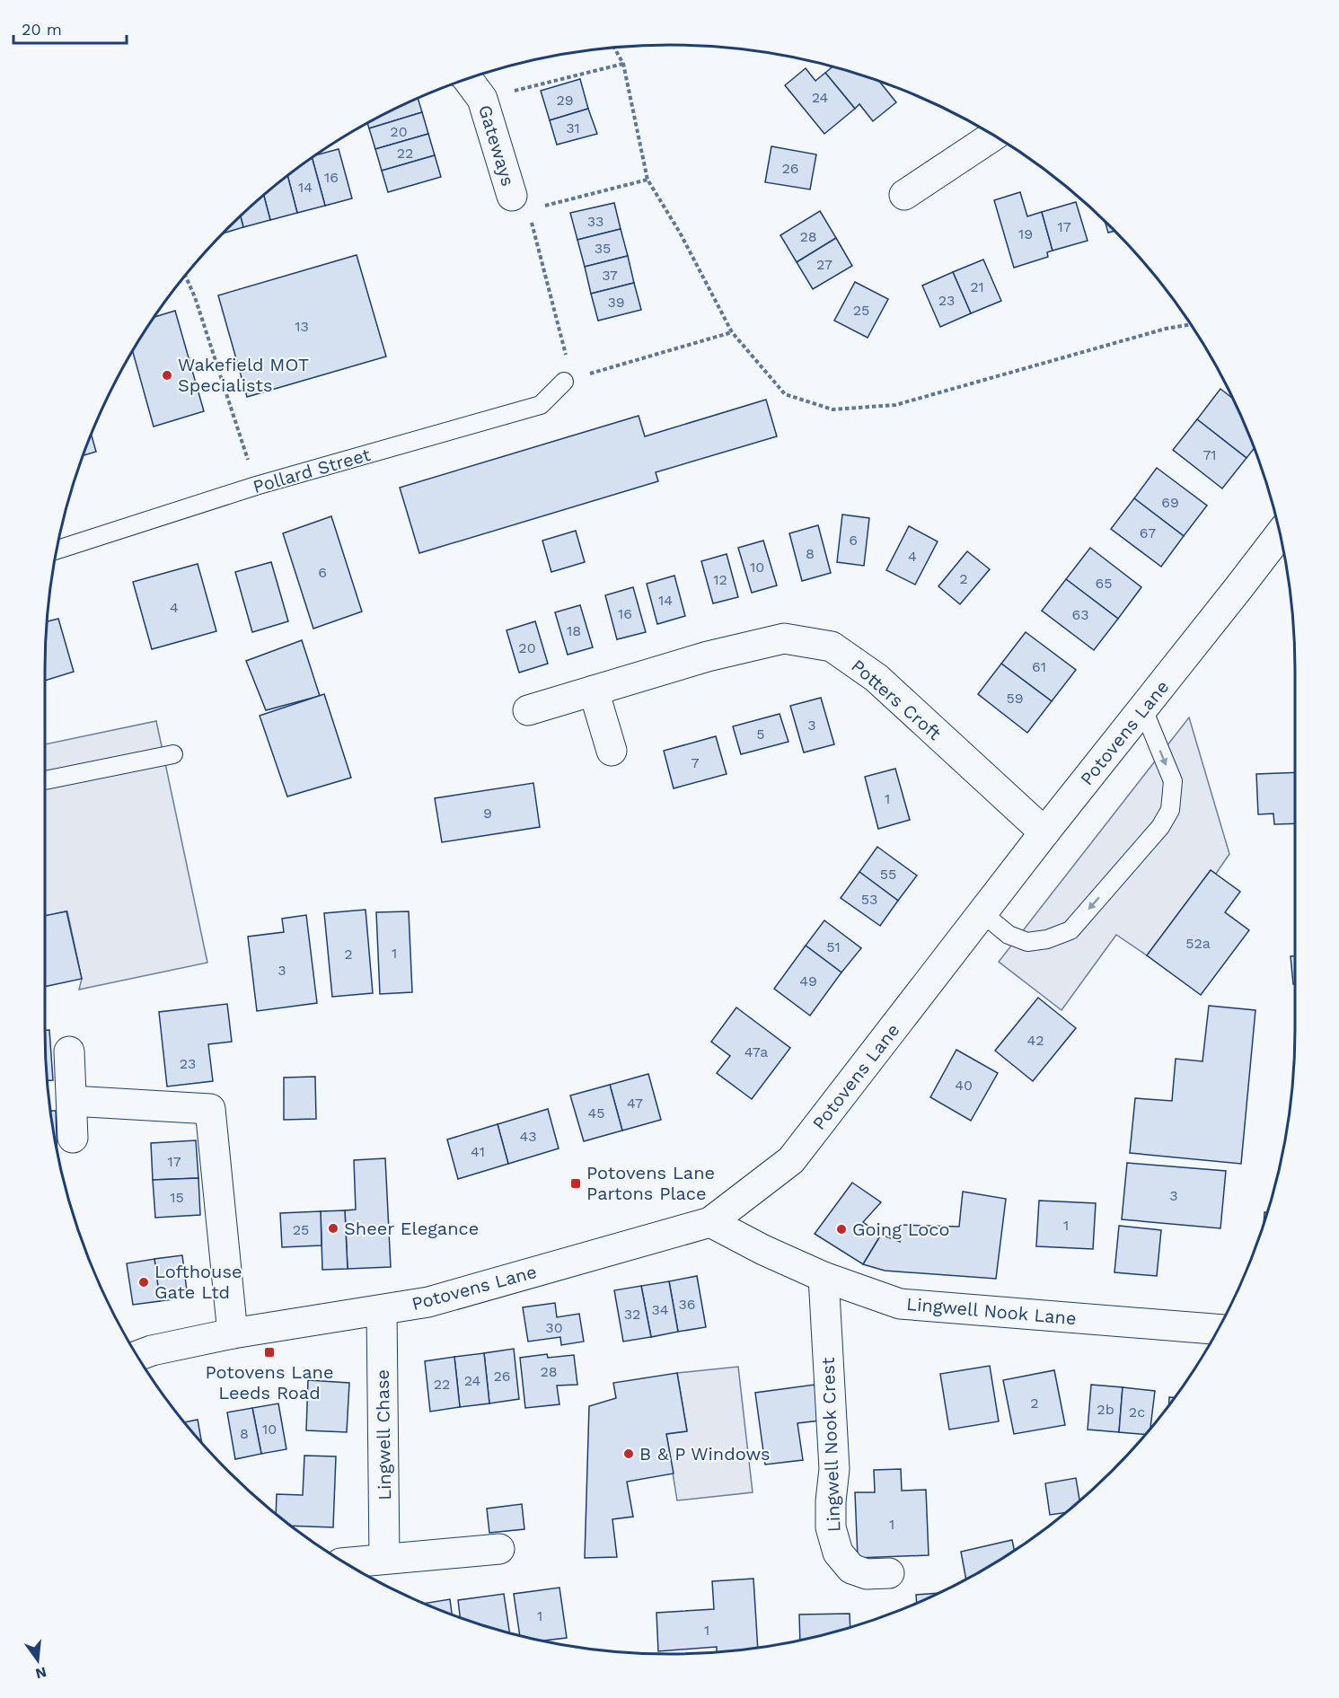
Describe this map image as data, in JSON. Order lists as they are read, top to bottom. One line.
{"streets":{"street":["Gateways","Potters Croft","Potovens Lane","Lingwell Nook Lane","Lingwell Chase","Lingwell Nook Crest"],"lane":["Pollard Street"]},"crossings":[["Potters Croft","Potovens Lane"],["Potovens Lane","Lingwell Nook Lane"],["Potovens Lane","Lingwell Chase"],["Lingwell Nook Lane","Lingwell Nook Crest"]],"places":{"other":["Wakefield MOT Specialists","Sheer Elegance","Going Loco","Lofthouse Gate Ltd","B & P Windows"],"transit":["Potovens Lane Partons Place","Potovens Lane Leeds Road"]},"house_numbers":["24","29","31","20","22","26","16","14","33","17","19","28","35","27","37","21","23","39","25","13","71","69","67","6","8","4","10","6","2","12","65","14","4","16","63","18","20","61","59","3","5","7","1","9","55","53","52a","51","1","2","3","49","42","47a","23","40","47","45","43","41","17","3","15","1","25","36","34","32","30","28","26","24","22","2","2b","2c","10","8","1","1","1"],"scale_bar":"20 m","north":"bottom"}
